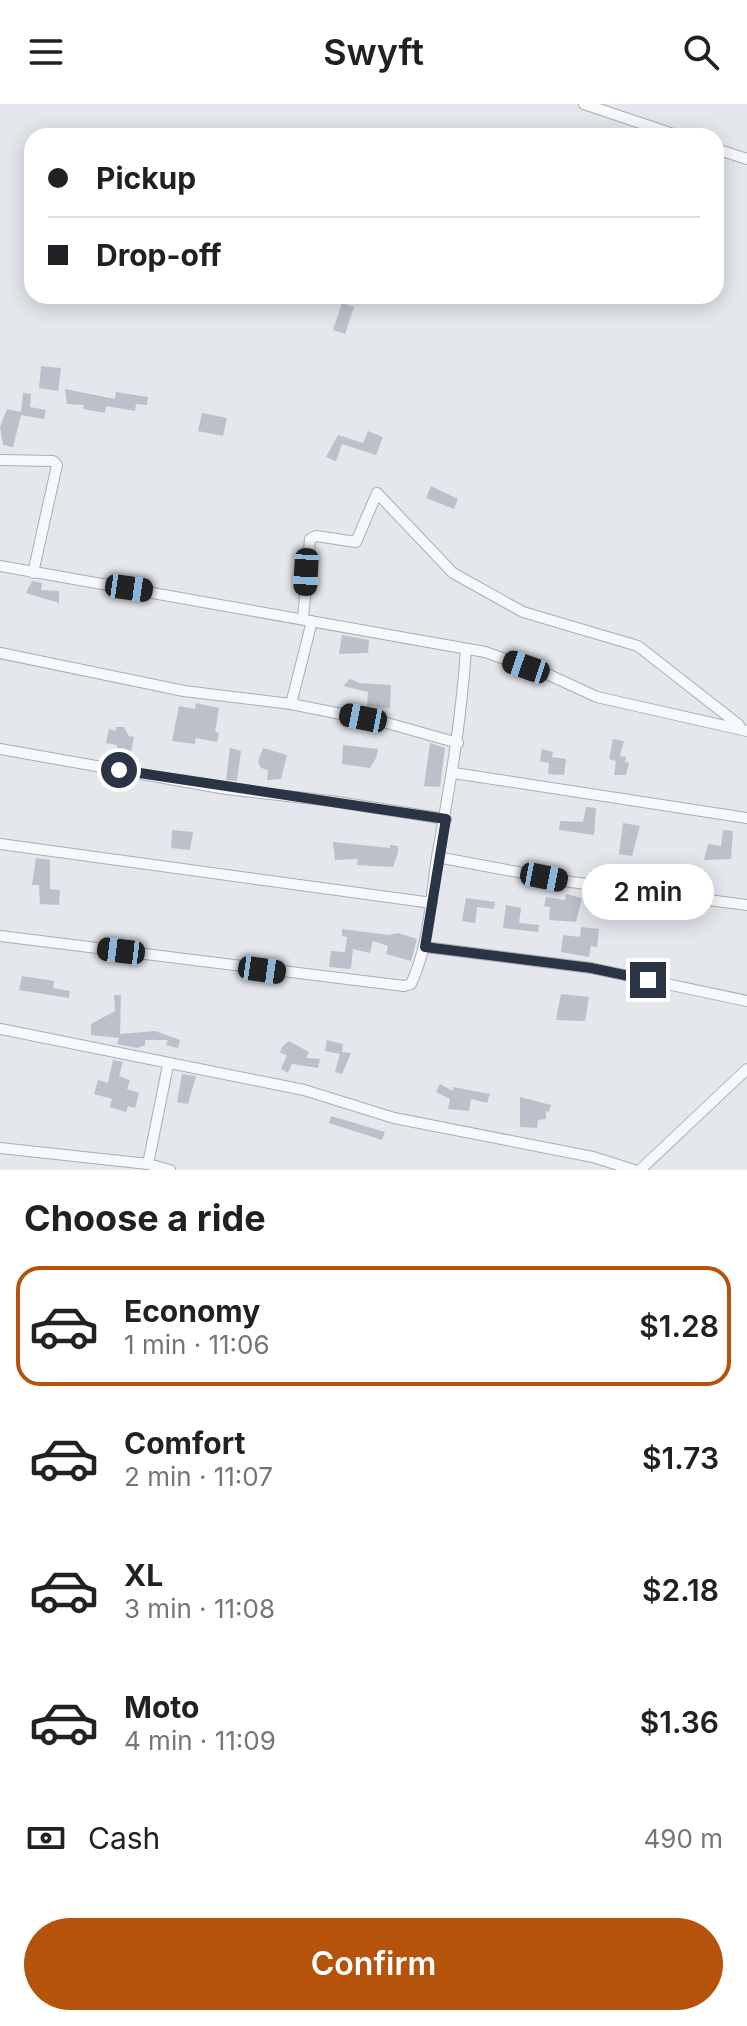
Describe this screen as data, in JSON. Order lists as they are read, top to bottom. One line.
{"page":{"header":"Swyft","banner":["Pickup","Drop-off"],"bubble":"2 min","heading":"Choose a ride","list":[{"name":"Economy","note":"1 min · 11:06","value":"$1.28"},{"name":"Comfort","note":"2 min · 11:07","value":"$1.73"},{"name":"XL","note":"3 min · 11:08","value":"$2.18"},{"name":"Moto","note":"4 min · 11:09","value":"$1.36"}],"pay":["Cash","490 m"],"buttons":"Confirm"}}
